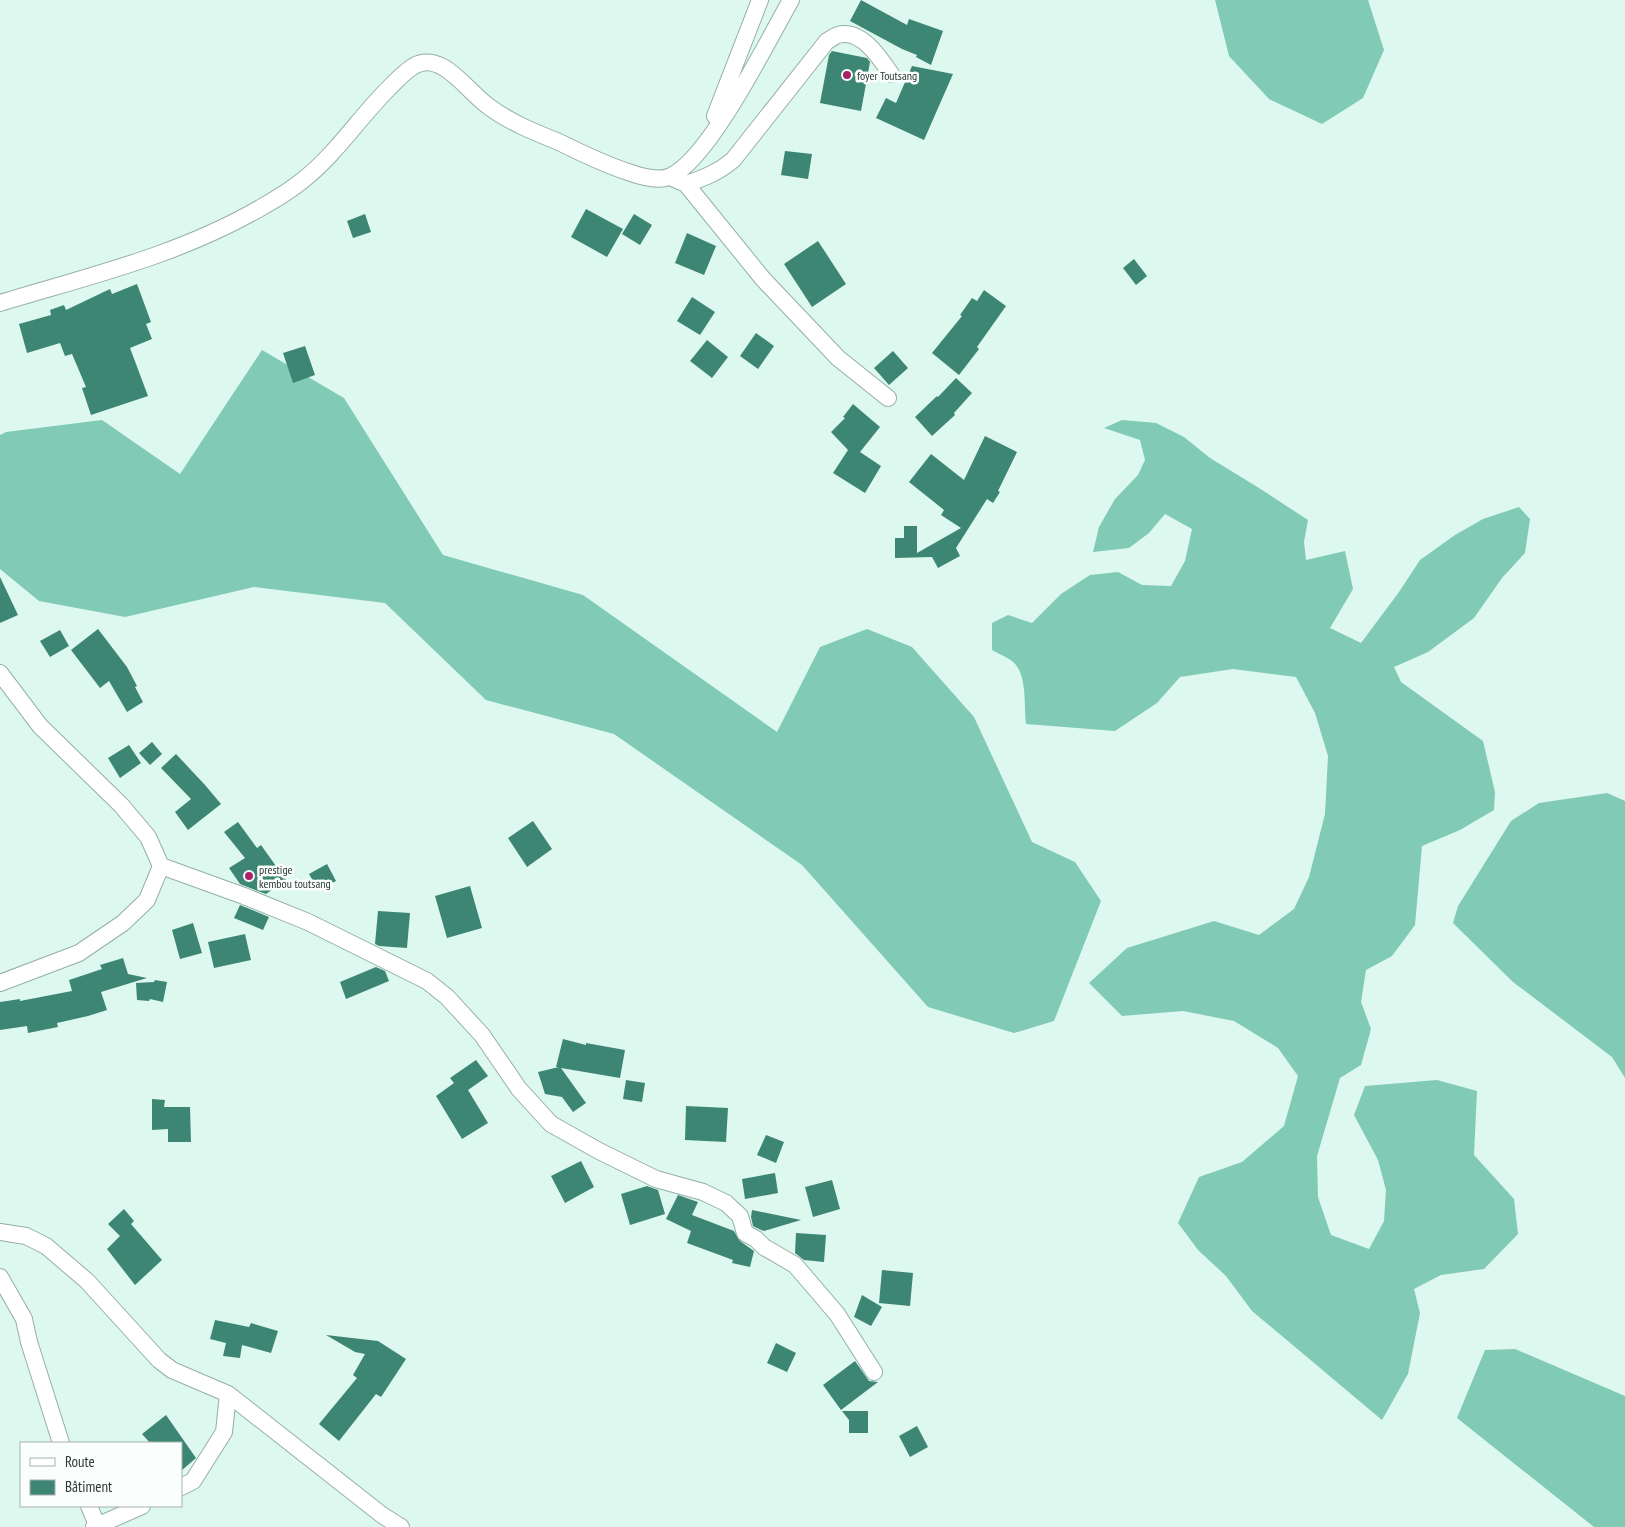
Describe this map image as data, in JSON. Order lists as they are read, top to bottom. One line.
{"places":["foyer Toutsang","prestige kembou toutsang"],"legend":["Route","Bâtiment"]}
